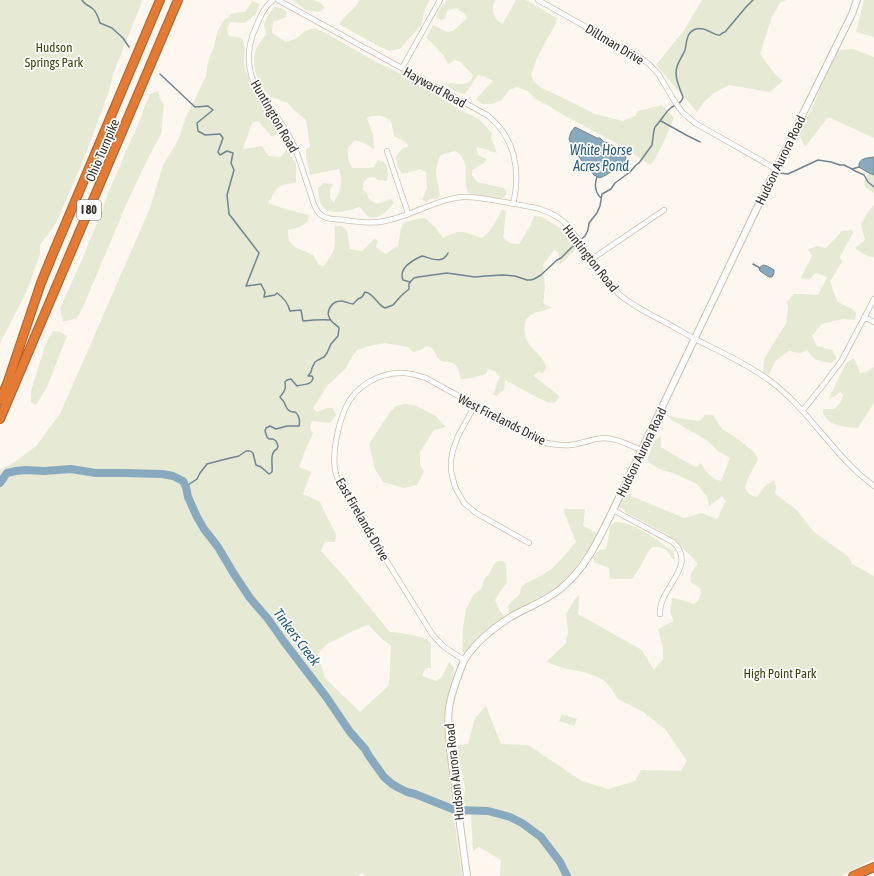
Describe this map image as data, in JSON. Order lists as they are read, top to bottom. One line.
{"streets":{"highway":["Ohio Turnpike","I 80"],"street":["Dillman Drive","Hayward Road","Huntington Road","Hudson Aurora Road","West Firelands Drive","East Firelands Drive"]},"crossings":[["Dillman Drive","Hudson Aurora Road"],["Hayward Road","Huntington Road"],["Huntington Road","Hudson Aurora Road"],["Hudson Aurora Road","West Firelands Drive"],["Hudson Aurora Road","East Firelands Drive"],["West Firelands Drive","East Firelands Drive"]],"water":["White Horse Acres Pond","Tinkers Creek"],"parks":["Hudson Springs Park","High Point Park"]}
